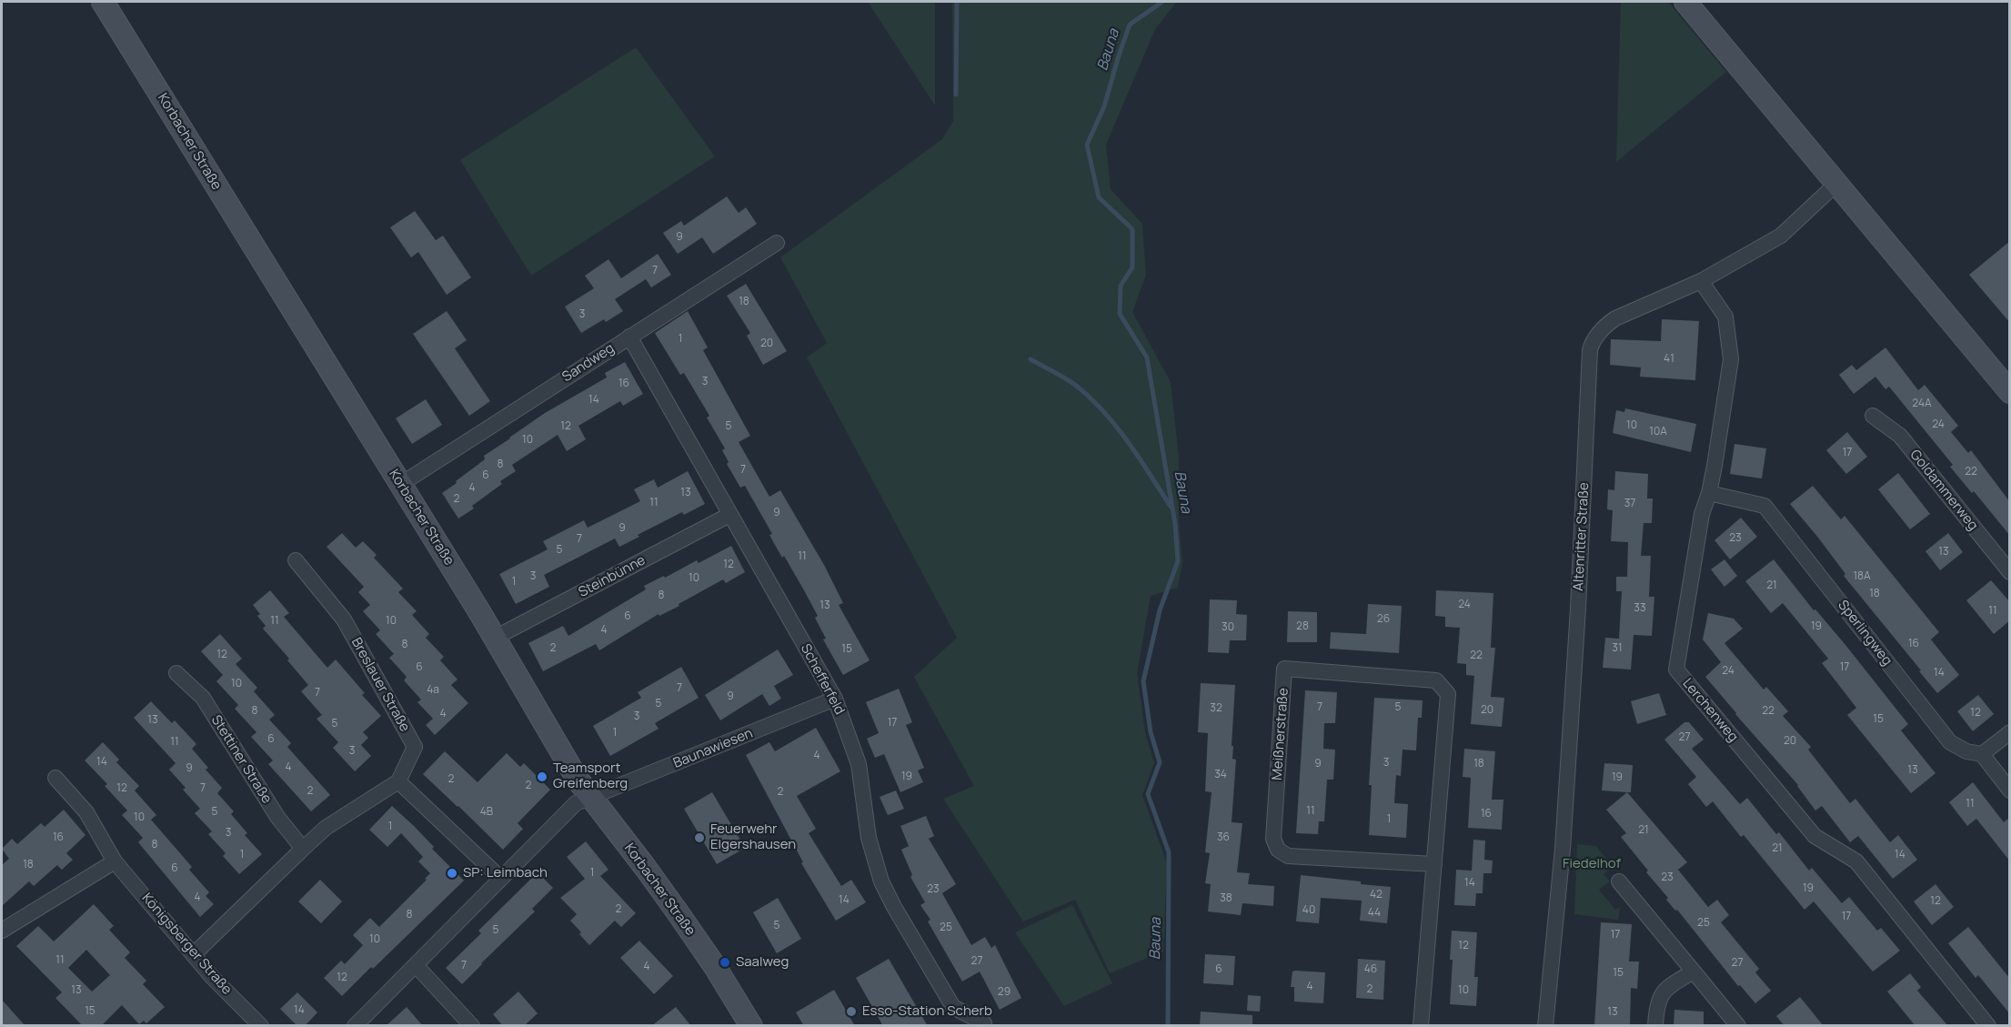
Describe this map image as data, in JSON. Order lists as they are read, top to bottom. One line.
{"streets":{"street":["Korbacher Straße","Sandweg","Goldammerweg","Altenritter Straße","Steinbünne","Sperlingweg","Schefferfeld","Breslauer Straße","Lerchenweg","Meißnerstraße","Baunawiesen","Stettiner Straße","Königsberger Straße"]},"crossings":[["Korbacher Straße","Sandweg"],["Korbacher Straße","Steinbünne"],["Korbacher Straße","Baunawiesen"],["Sandweg","Schefferfeld"],["Altenritter Straße","Lerchenweg"],["Steinbünne","Schefferfeld"],["Sperlingweg","Lerchenweg"],["Schefferfeld","Baunawiesen"]],"water":["Bauna"],"parks":["Fiedelhof"],"places":["Teamsport Greifenberg","Feuerwehr Elgershausen","SP: Leimbach","Saalweg","Esso-Station Scherb"],"house_numbers":["9","7","18","3","1","20","41","3","16","14","24A","24","10","12","5","10A","10","17","8","7","22","6","4","13","2","11","37","9","9","23","7","5","13","11","12","3","18A","10","1","21","18","8","24","13","33","11","6","26","11","10","28","19","30","4","16","8","2","31","15","12","22","6","17","24","14","10","7","4a","7","9","5","7","5","32","20","8","22","12","4","3","15","13","17","5","1","27","6","20","11","3","4","14","3","9","18","4","9","13","34","19","19","2","2","12","7","2","2","11","11","5","4B","16","10","1","1","21","3","16","36","8","21","1","14","18","6","1","23","14","19","23","42","4","38","14","12","2","40","44","8","17","25","5","25","5","17","10","12","11","27","27","7","4","6","46","15","12","4","2","13","10","29","14","15","13"]}
